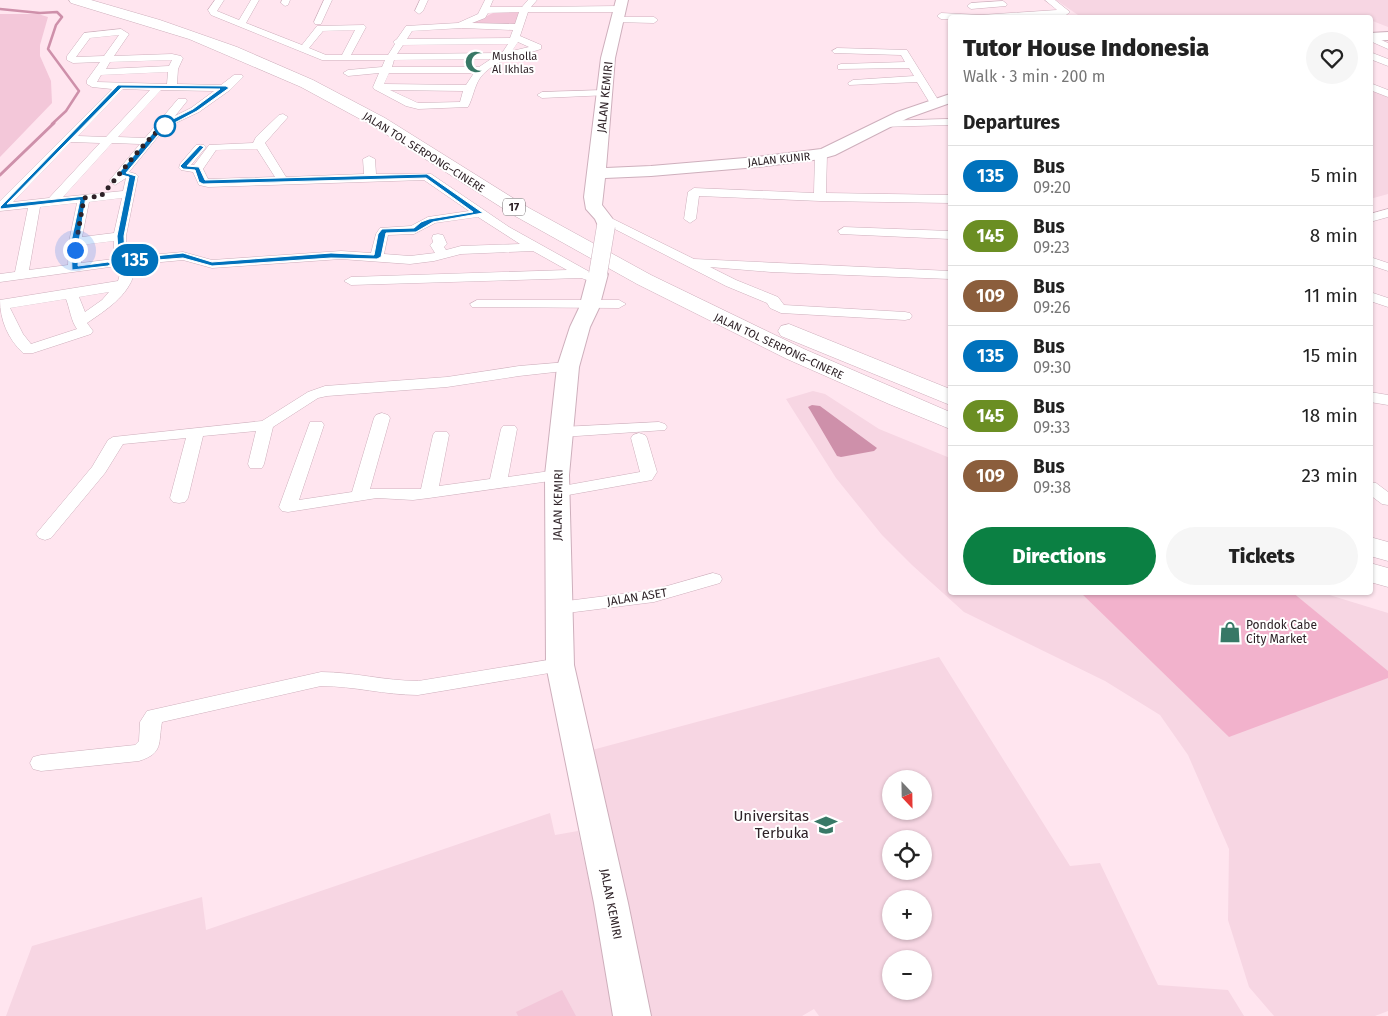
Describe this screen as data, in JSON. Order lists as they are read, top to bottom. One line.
{"streets":{"highway":["JALAN TOL SERPONG–CINERE","17"],"street":["JALAN KEMIRI","JALAN KUNIR","JALAN ASET"]},"crossings":[["JALAN KEMIRI","JALAN KUNIR"],["JALAN KEMIRI","JALAN ASET"]],"places":{"mosque":["Musholla Al Ikhlas"],"shop":["Pondok Cabe City Market"],"school or university":["Universitas Terbuka"]},"lines":["bus line 135"],"north":"bottom","page":{"on_map":"135","heading":[["Tutor House Indonesia","Walk · 3 min · 200 m"],"Departures"],"list":[{"mark":"135","name":"Bus","note":"09:20","value":"5 min"},{"mark":"145","name":"Bus","note":"09:23","value":"8 min"},{"mark":"109","name":"Bus","note":"09:26","value":"11 min"},{"mark":"135","name":"Bus","note":"09:30","value":"15 min"},{"mark":"145","name":"Bus","note":"09:33","value":"18 min"},{"mark":"109","name":"Bus","note":"09:38","value":"23 min"}],"buttons":["Directions","Tickets"],"map_buttons":["+","−"]}}
